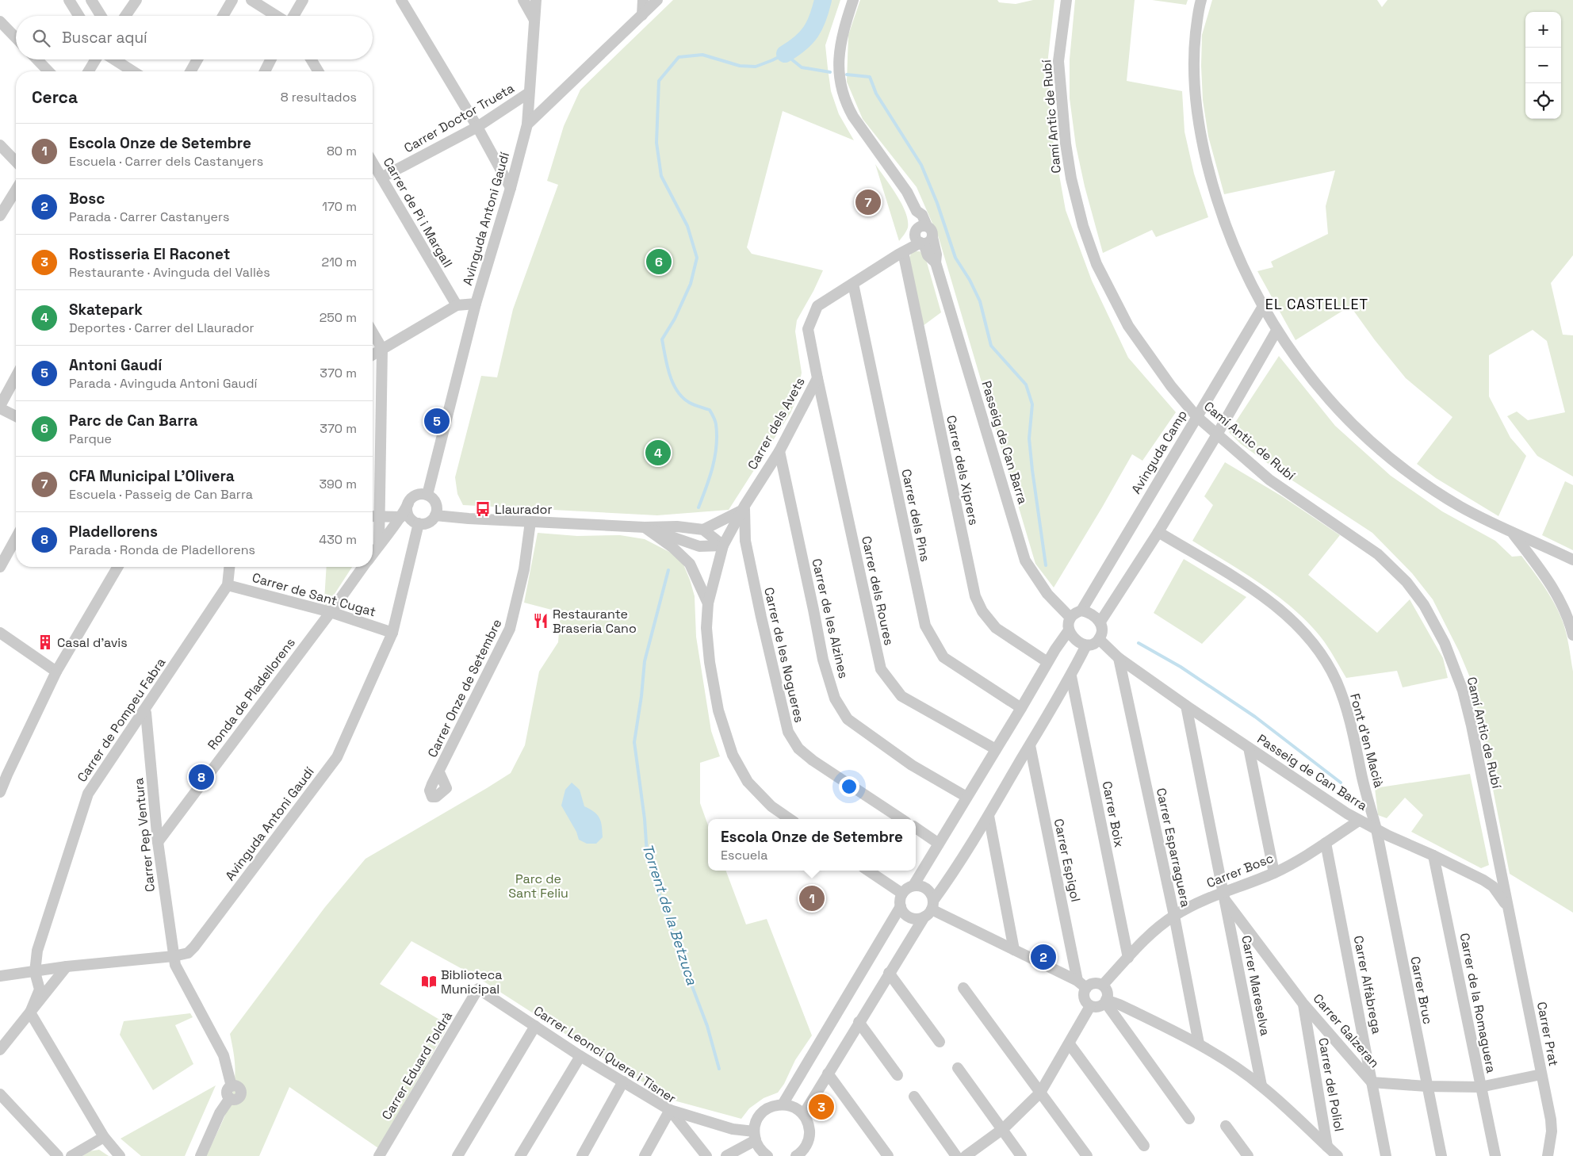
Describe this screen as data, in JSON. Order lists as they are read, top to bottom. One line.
{"streets":{"street":["Camí Antic de Rubí","Carrer Doctor Trueta","Carrer de Pi i Margall","Avinguda Antoni Gaudí","Carrer dels Avets","Passeig de Can Barra","Avinguda Camp","Carrer dels Xiprers","Carrer dels Pins","Carrer dels Roures","Carrer de Sant Cugat","Carrer de les Alzines","Carrer de les Nogueres","Carrer Onze de Setembre","Ronda de Pladellorens","Carrer de Pompeu Fabra","Font d'en Macià","Carrer Boix","Carrer Pep Ventura","Carrer Esparraguera","Carrer Espigol","Carrer Bosc","Carrer Alfàbrega","Carrer Mareselva","Carrer Bruc","Carrer de la Romaguera","Carrer Galzeran","Carrer Prat","Carrer Leonci Quera i Tisner","Carrer Eduard Toldrà","Carrer del Poliol"]},"crossings":[["Camí Antic de Rubí","Passeig de Can Barra"],["Camí Antic de Rubí","Avinguda Camp"],["Camí Antic de Rubí","Carrer Prat"],["Carrer Doctor Trueta","Carrer de Pi i Margall"],["Carrer Doctor Trueta","Avinguda Antoni Gaudí"],["Avinguda Antoni Gaudí","Carrer de Sant Cugat"],["Avinguda Antoni Gaudí","Ronda de Pladellorens"],["Avinguda Antoni Gaudí","Carrer de Pompeu Fabra"],["Avinguda Antoni Gaudí","Carrer Pep Ventura"],["Carrer dels Avets","Passeig de Can Barra"],["Carrer dels Avets","Carrer dels Xiprers"],["Carrer dels Avets","Carrer dels Pins"],["Carrer dels Avets","Carrer dels Roures"],["Carrer dels Avets","Carrer de les Alzines"],["Carrer dels Avets","Carrer de les Nogueres"],["Passeig de Can Barra","Avinguda Camp"],["Passeig de Can Barra","Font d'en Macià"],["Passeig de Can Barra","Carrer Esparraguera"],["Passeig de Can Barra","Carrer Bosc"],["Passeig de Can Barra","Carrer Bruc"],["Passeig de Can Barra","Carrer de la Romaguera"],["Passeig de Can Barra","Carrer Galzeran"],["Passeig de Can Barra","Carrer Prat"],["Carrer de Sant Cugat","Ronda de Pladellorens"],["Carrer de Sant Cugat","Carrer de Pompeu Fabra"],["Ronda de Pladellorens","Carrer Pep Ventura"],["Carrer de Pompeu Fabra","Carrer Pep Ventura"],["Font d'en Macià","Carrer Bruc"],["Carrer Boix","Carrer Bosc"],["Carrer Esparraguera","Carrer Bosc"],["Carrer Espigol","Carrer Bosc"],["Carrer Bosc","Carrer Alfàbrega"],["Carrer Bosc","Carrer Mareselva"],["Carrer Bosc","Carrer Galzeran"],["Carrer Alfàbrega","Carrer Galzeran"],["Carrer Mareselva","Carrer Galzeran"],["Carrer Bruc","Carrer Galzeran"],["Carrer de la Romaguera","Carrer Galzeran"],["Carrer Galzeran","Carrer Prat"],["Carrer Galzeran","Carrer del Poliol"],["Carrer Leonci Quera i Tisner","Carrer Eduard Toldrà"]],"districts":["EL CASTELLET"],"water":["Torrent de la Betzuca"],"parks":["Parc de Sant Feliu"],"places":{"bus stop":["Llaurador"],"restaurant":["Restaurante Braseria Cano"],"building":["Casal d'avis"],"library":["Biblioteca Municipal"]},"page":{"map_buttons":["+","−"],"search":"Buscar aquí","heading":["Cerca","8 resultados"],"list":[{"mark":"1","name":"Escola Onze de Setembre","note":"Escuela · Carrer dels Castanyers","value":"80 m"},{"mark":"2","name":"Bosc","note":"Parada · Carrer Castanyers","value":"170 m"},{"mark":"3","name":"Rostisseria El Raconet","note":"Restaurante · Avinguda del Vallès","value":"210 m"},{"mark":"4","name":"Skatepark","note":"Deportes · Carrer del Llaurador","value":"250 m"},{"mark":"5","name":"Antoni Gaudí","note":"Parada · Avinguda Antoni Gaudí","value":"370 m"},{"mark":"6","name":"Parc de Can Barra","note":"Parque","value":"370 m"},{"mark":"7","name":"CFA Municipal L'Olivera","note":"Escuela · Passeig de Can Barra","value":"390 m"},{"mark":"8","name":"Pladellorens","note":"Parada · Ronda de Pladellorens","value":"430 m"}],"pins":["7","6","5","4","8","1","2","3"],"popup":["Escola Onze de Setembre","Escuela"]}}
